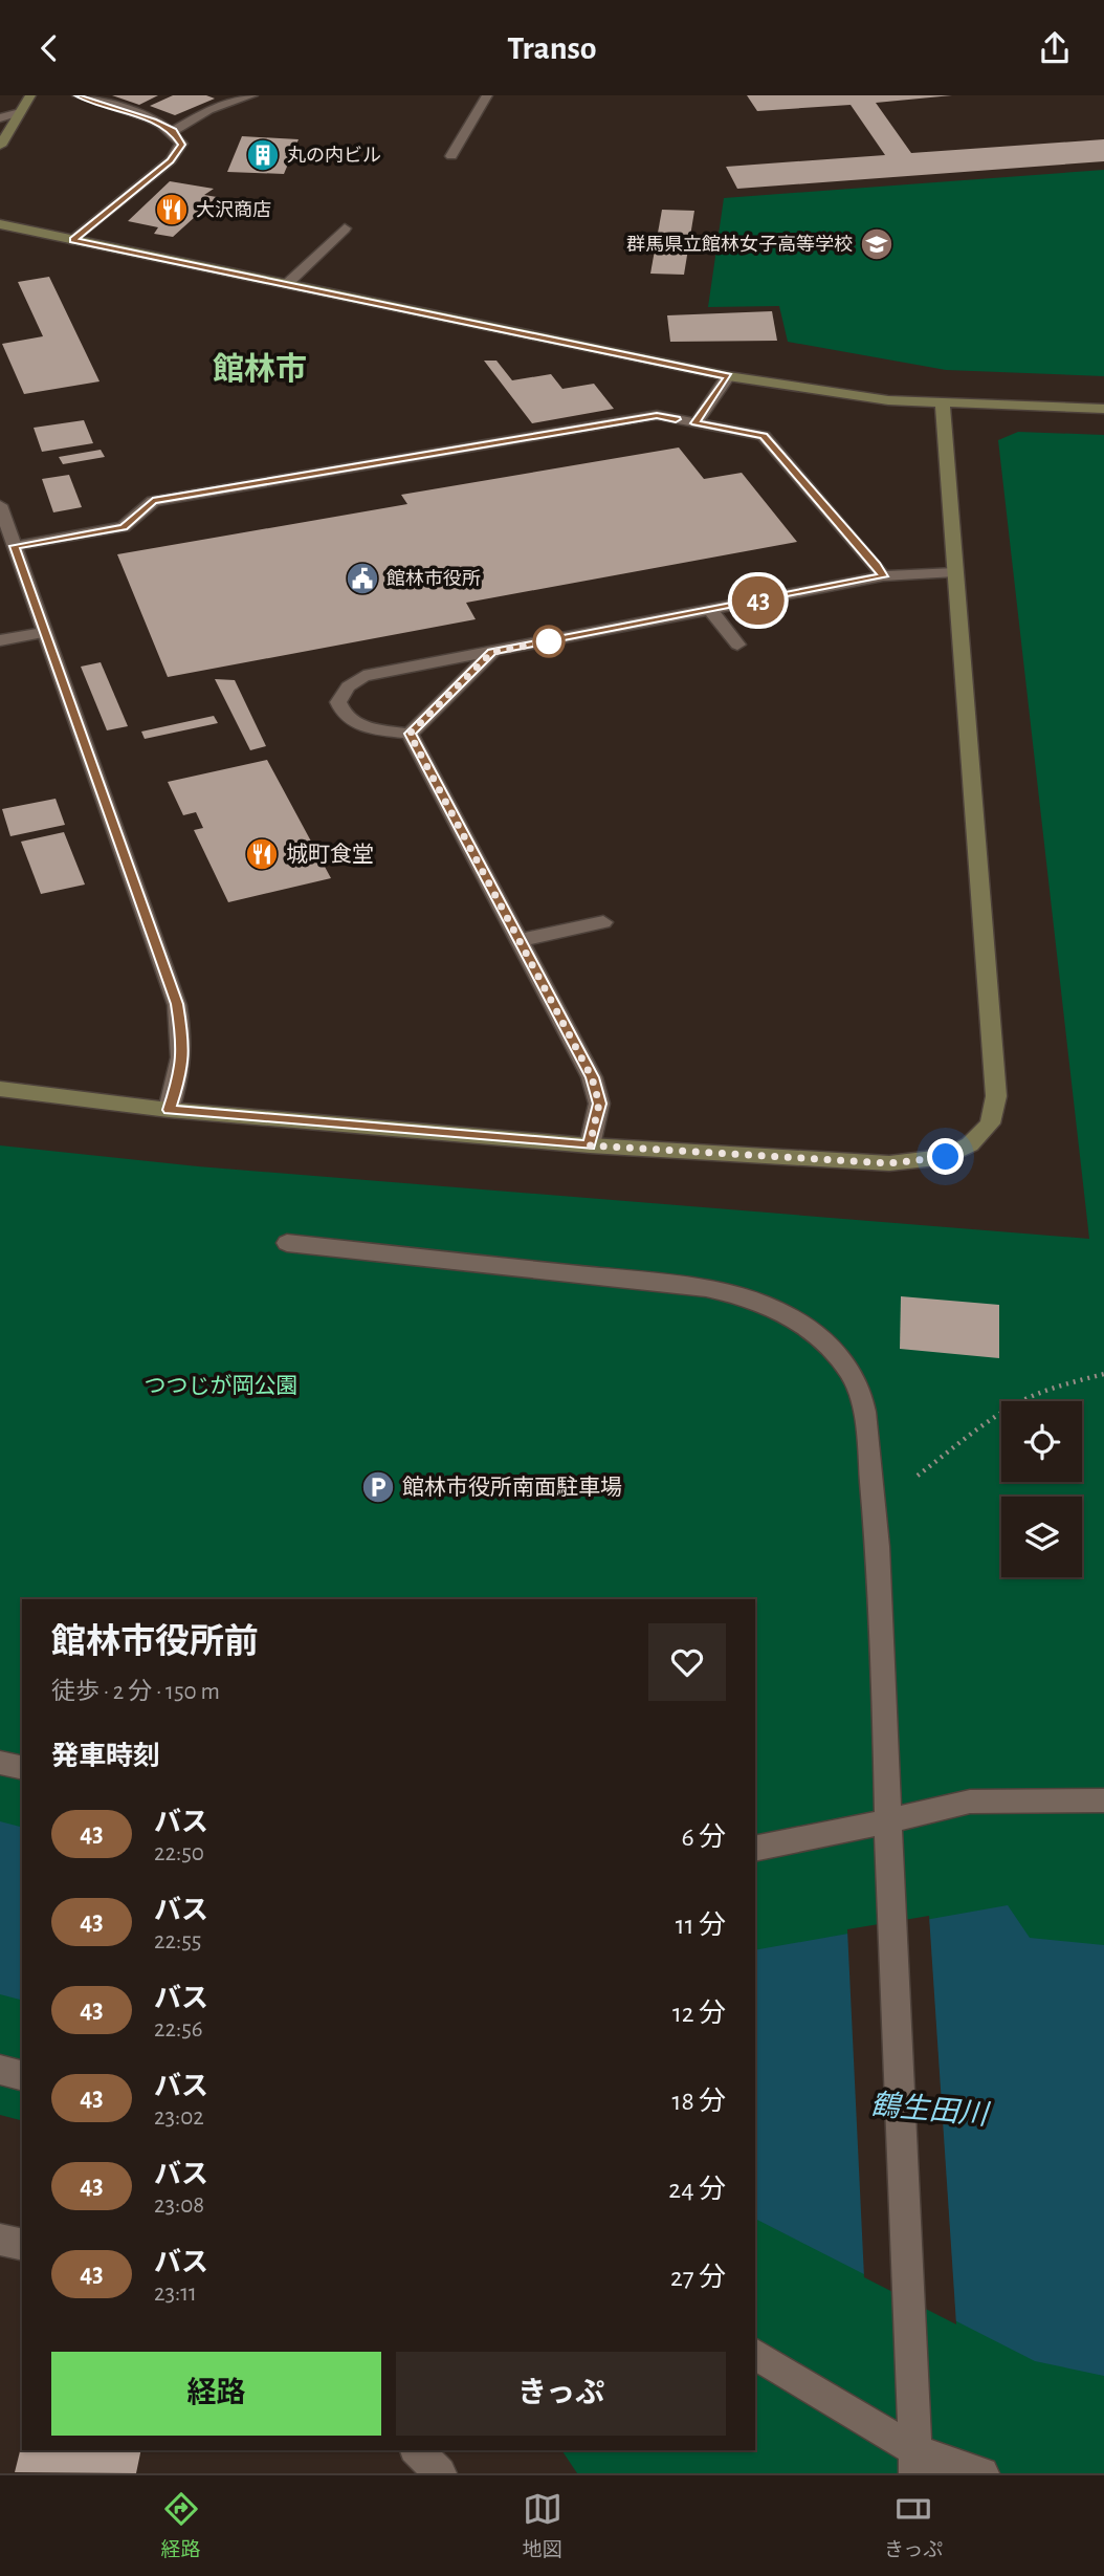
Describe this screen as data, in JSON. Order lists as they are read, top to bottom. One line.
{"districts":["館林市"],"water":["鶴生田川"],"parks":["つつじが岡公園"],"places":{"building":["丸の内ビル"],"restaurant":["大沢商店","城町食堂"],"school or university":["群馬県立館林女子高等学校"],"public building":["館林市役所"],"parking":["館林市役所南面駐車場"]},"lines":["bus line 43"],"page":{"header":"Transo","on_map":"43","heading":[["館林市役所前","徒歩 · 2 分 · 150 m"],"発車時刻"],"list":[{"mark":"43","name":"バス","note":"22:50","value":"6 分"},{"mark":"43","name":"バス","note":"22:55","value":"11 分"},{"mark":"43","name":"バス","note":"22:56","value":"12 分"},{"mark":"43","name":"バス","note":"23:02","value":"18 分"},{"mark":"43","name":"バス","note":"23:08","value":"24 分"},{"mark":"43","name":"バス","note":"23:11","value":"27 分"}],"buttons":["経路","きっぷ"],"tabs":["経路","地図","きっぷ"]}}
